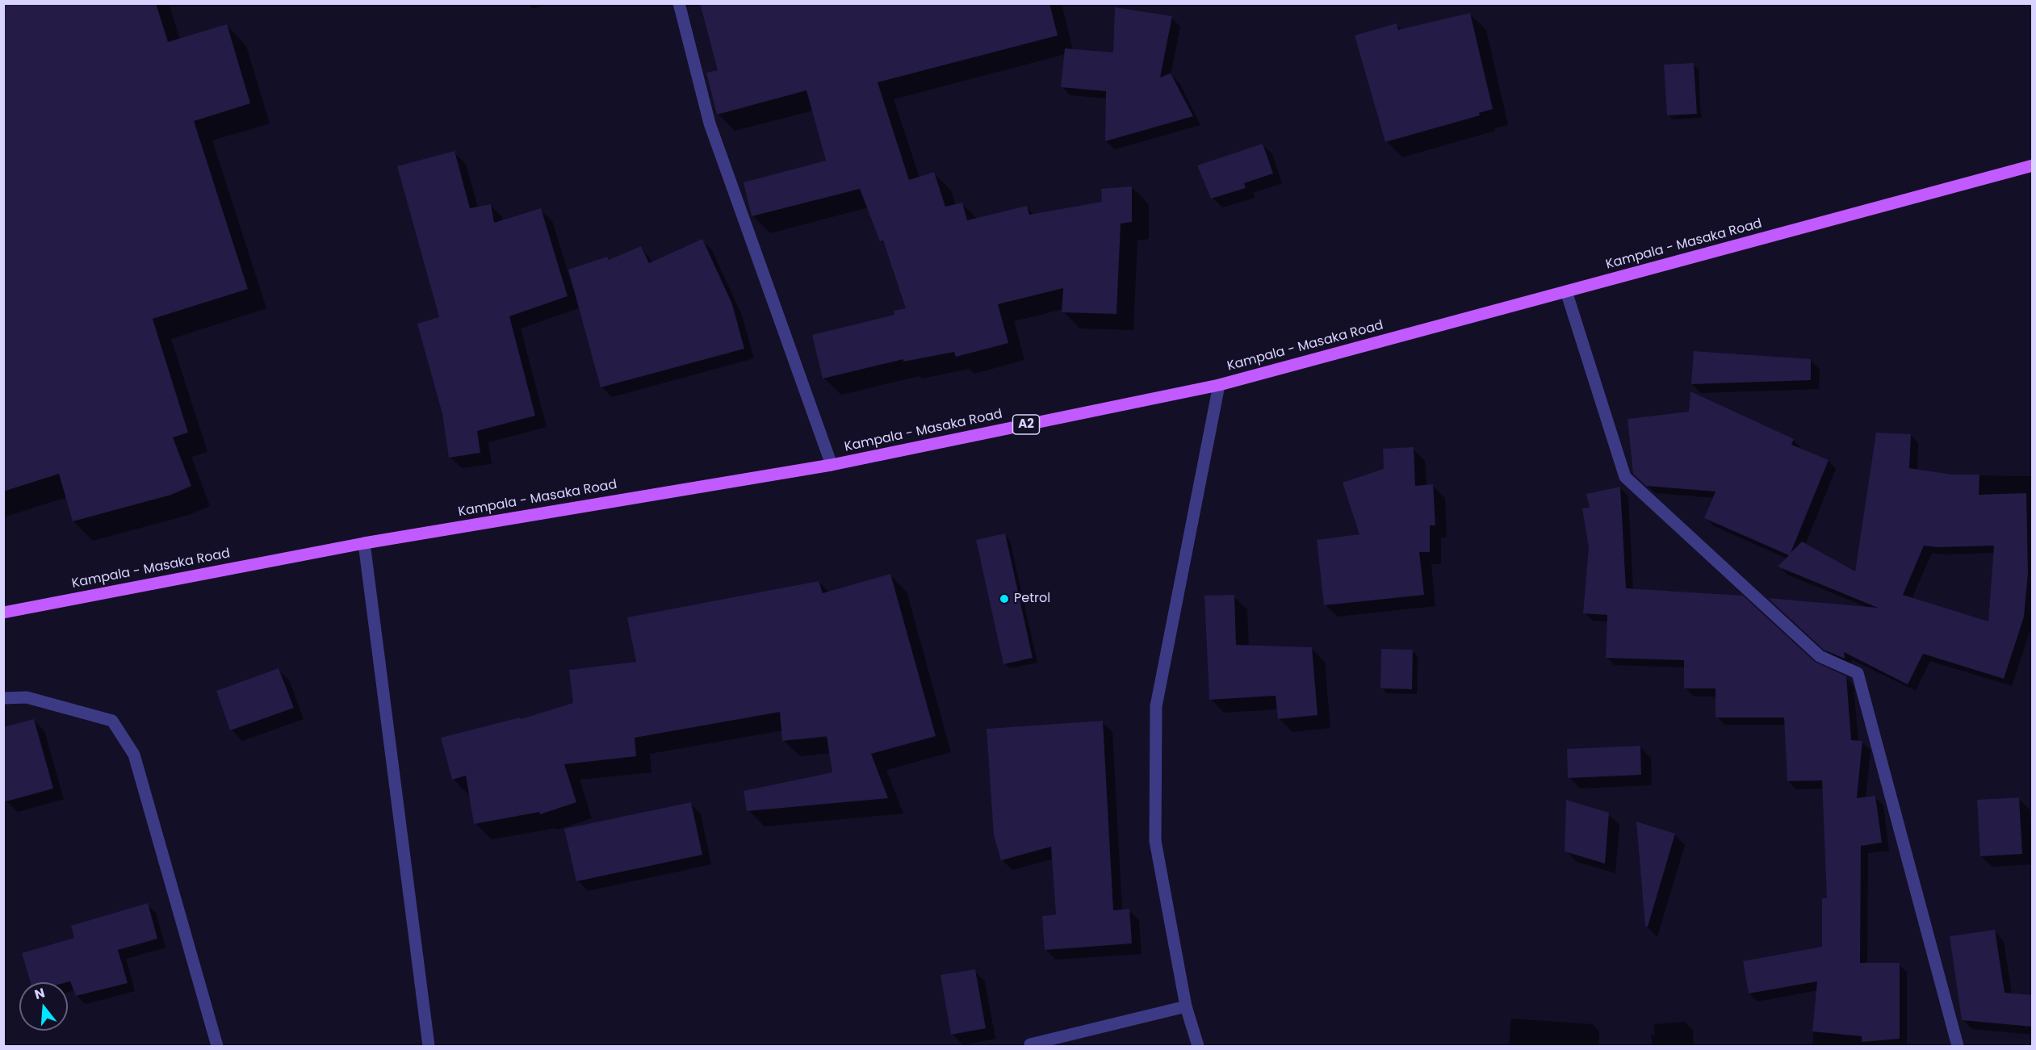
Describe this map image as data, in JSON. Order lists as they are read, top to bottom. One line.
{"streets":{"main road":["Kampala - Masaka Road","A2"]},"places":["Petrol"],"north":"top"}
